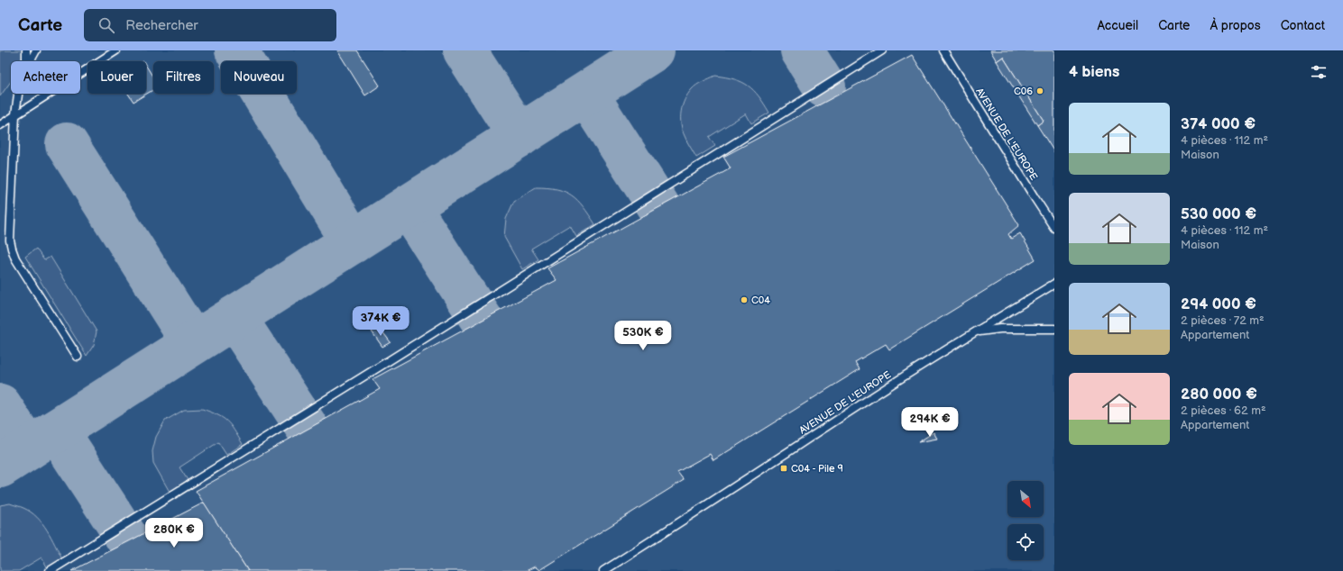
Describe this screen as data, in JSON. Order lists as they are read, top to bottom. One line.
{"streets":{"lane":["AVENUE DE L'EUROPE"]},"places":{"other":["C06","C04"],"transit":["C04 - Pile 9"]},"north":"bottom right","page":{"header":"Carte","search":"Rechercher","nav":["Accueil","Carte","À propos","Contact"],"heading":"4 biens","chip":["Acheter","Louer","Filtres","Nouveau"],"list":[{"name":"374 000 €","note":"4 pièces · 112 m² · Maison"},{"name":"530 000 €","note":"4 pièces · 112 m² · Maison"},{"name":"294 000 €","note":"2 pièces · 72 m² · Appartement"},{"name":"280 000 €","note":"2 pièces · 62 m² · Appartement"}],"price":["374K €","530K €","294K €","280K €"]}}
